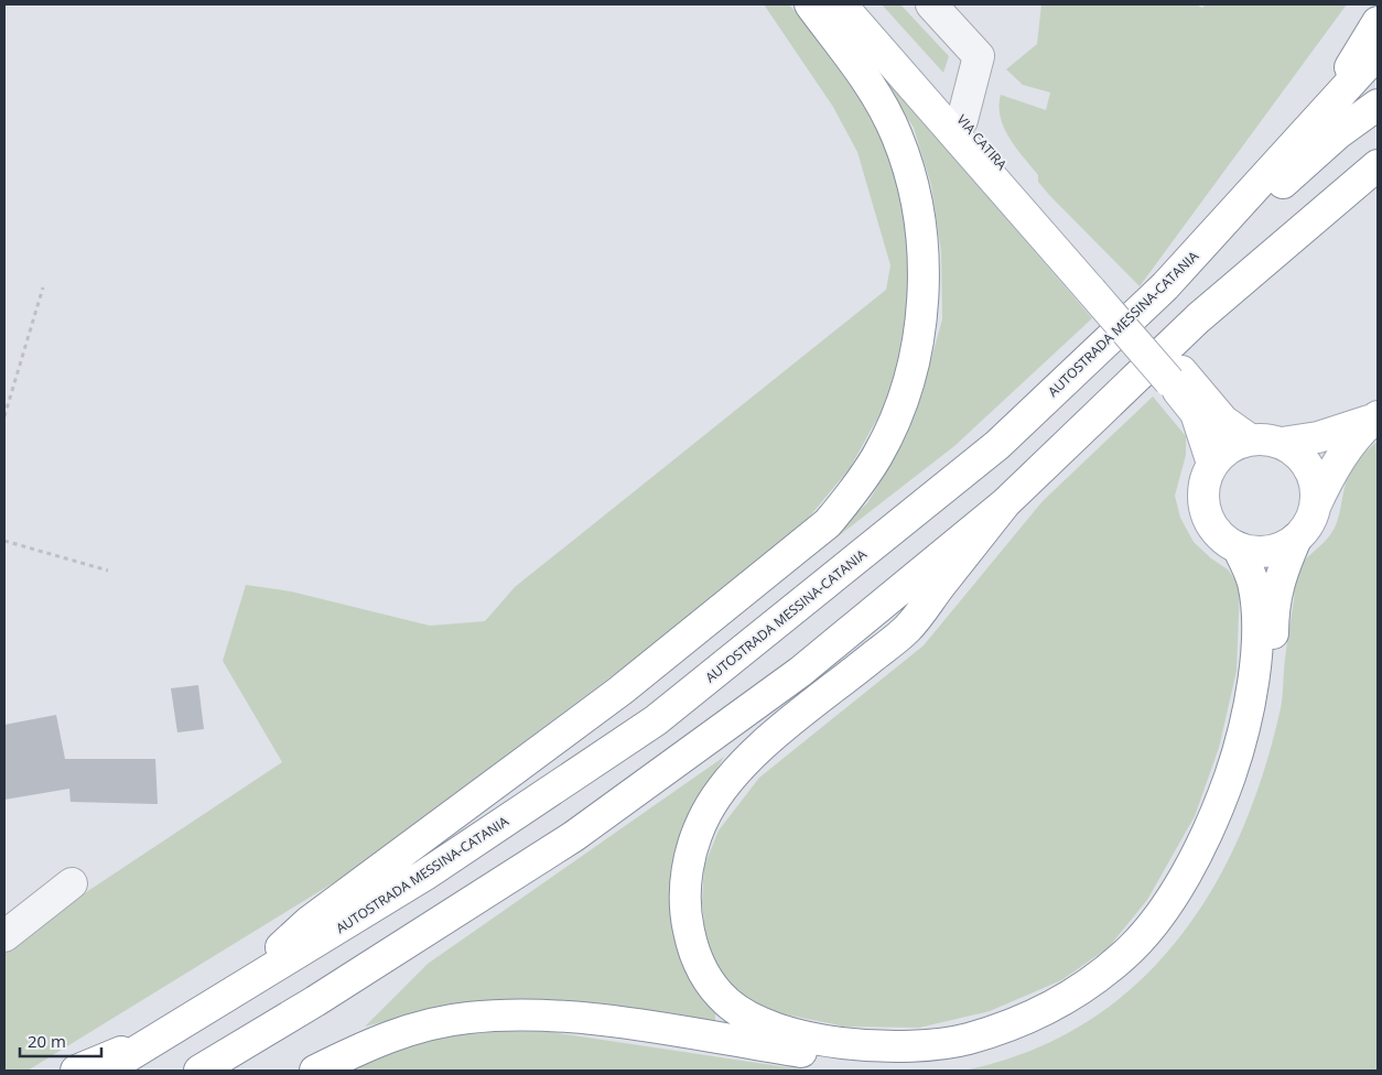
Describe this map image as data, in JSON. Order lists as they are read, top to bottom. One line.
{"streets":{"main road":["VIA CATIRA","AUTOSTRADA MESSINA-CATANIA"]},"scale_bar":"20 m"}
